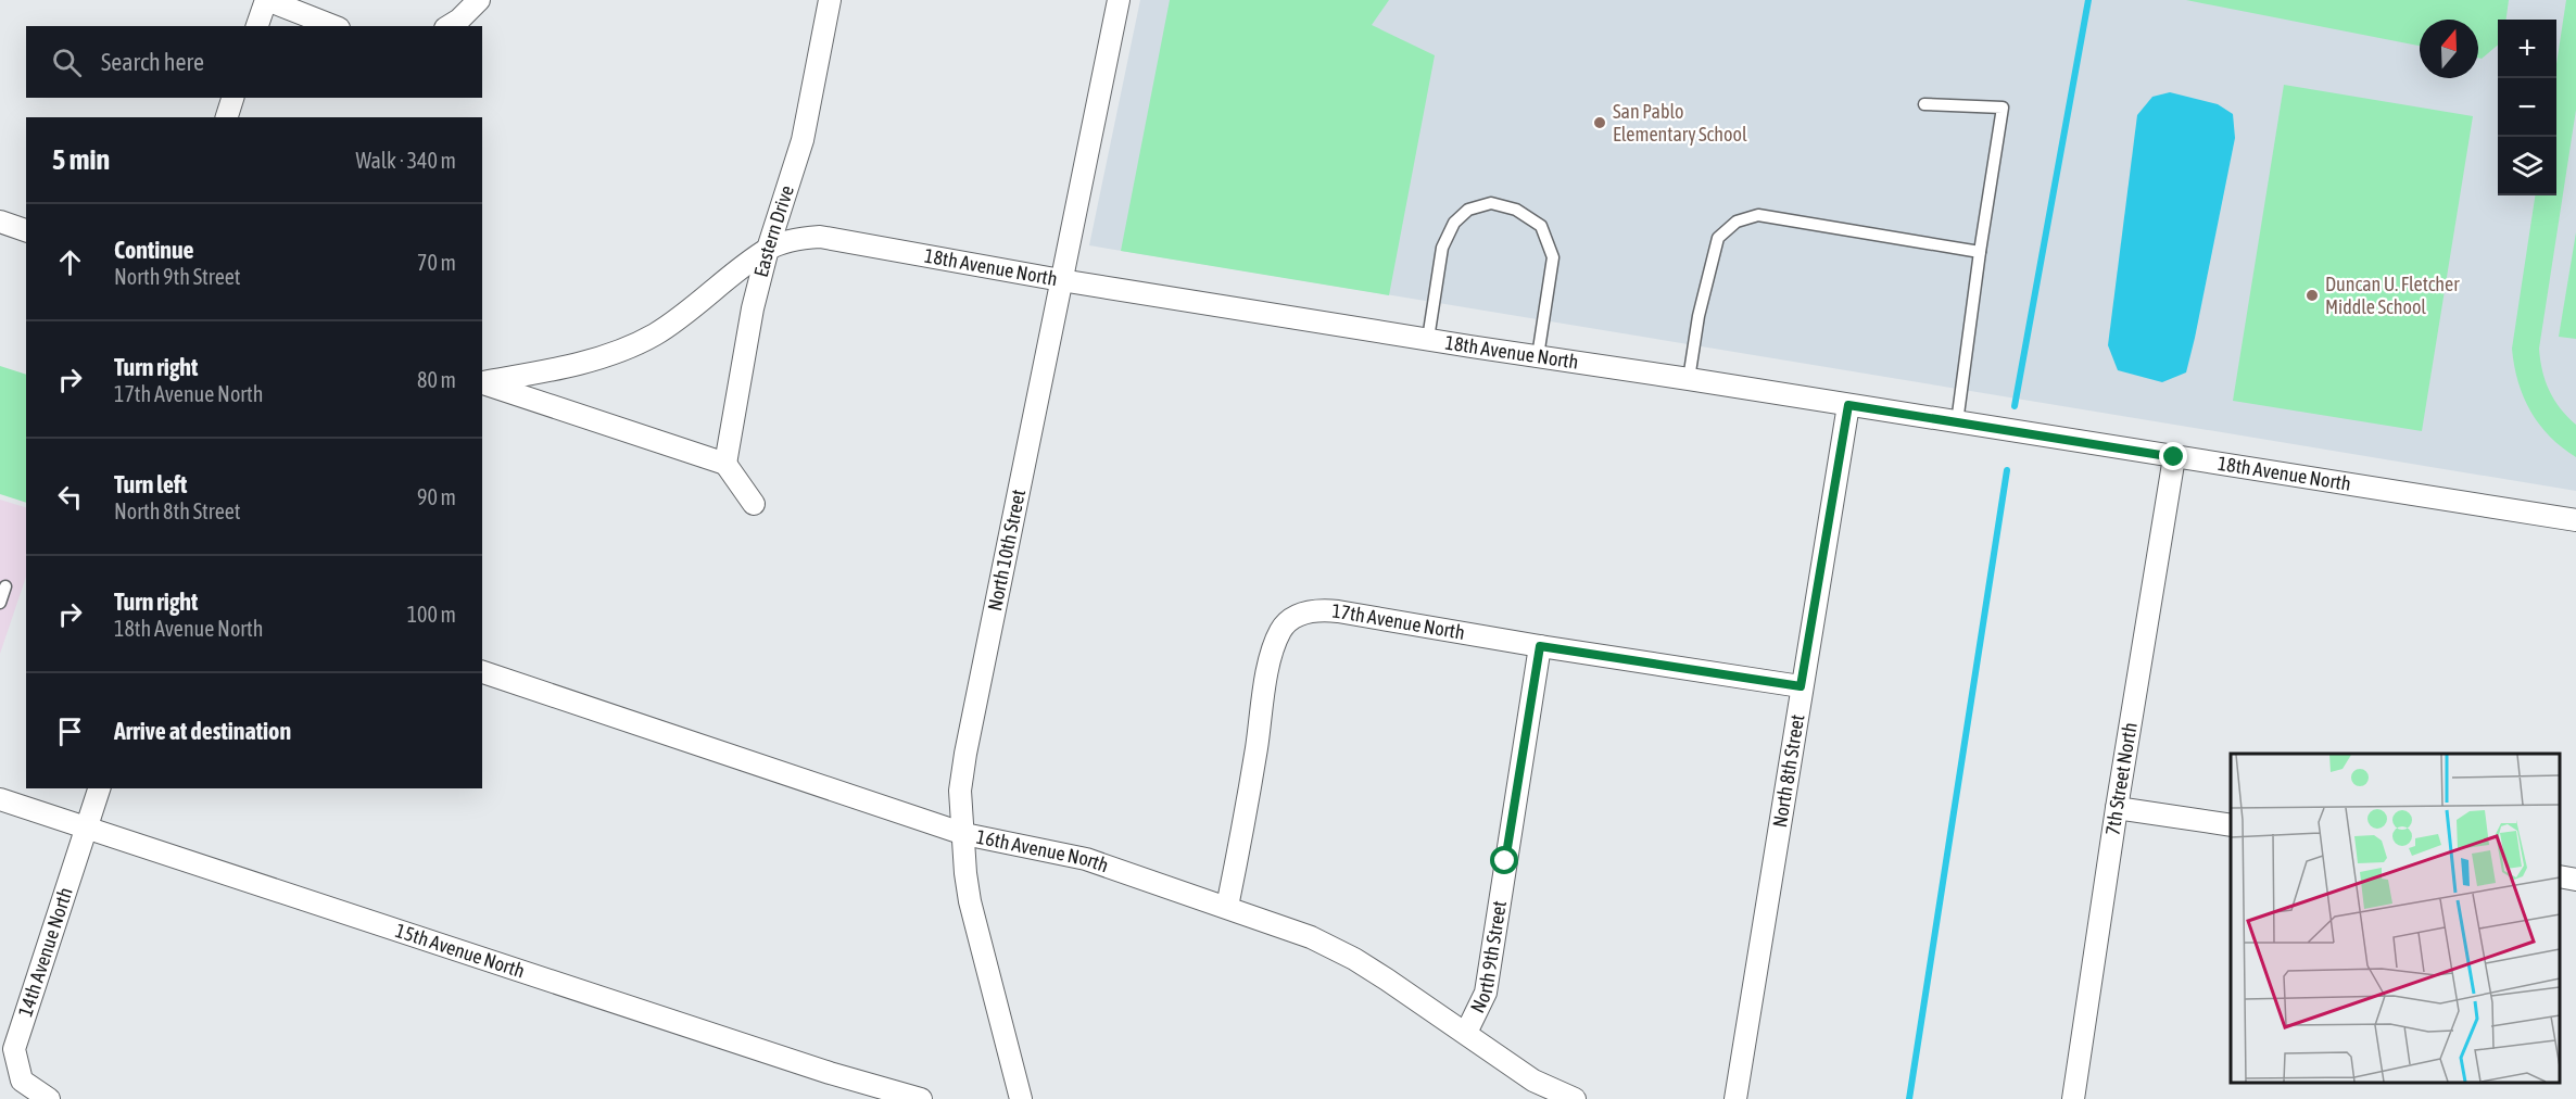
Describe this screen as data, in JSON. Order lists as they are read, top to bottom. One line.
{"streets":{"street":["Eastern Drive","18th Avenue North","North 10th Street","17th Avenue North","North 8th Street","7th Street North","16th Avenue North","14th Avenue North","15th Avenue North","North 9th Street"]},"crossings":[["Eastern Drive","18th Avenue North"],["18th Avenue North","North 10th Street"],["18th Avenue North","North 8th Street"],["18th Avenue North","7th Street North"],["North 10th Street","16th Avenue North"],["17th Avenue North","North 8th Street"],["17th Avenue North","16th Avenue North"],["17th Avenue North","North 9th Street"],["16th Avenue North","North 9th Street"],["14th Avenue North","15th Avenue North"]],"places":["San Pablo Elementary School","Duncan U. Fletcher Middle School"],"north":"top","page":{"map_buttons":["+","−"],"search":"Search here","heading":["5 min","Walk · 340 m"],"list":[["Continue","North 9th Street","70 m"],["Turn right","17th Avenue North","80 m"],["Turn left","North 8th Street","90 m"],["Turn right","18th Avenue North","100 m"],"Arrive at destination"]}}
